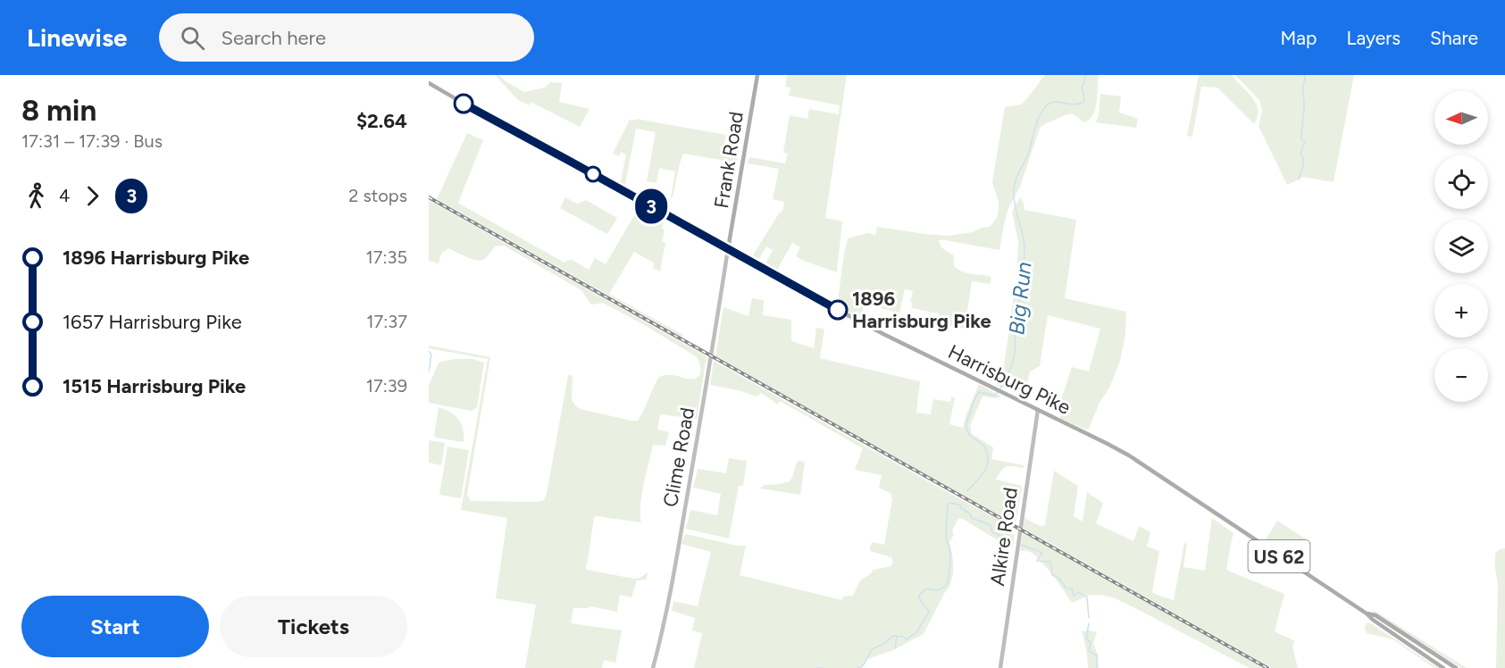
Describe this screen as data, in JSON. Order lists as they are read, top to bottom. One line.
{"streets":{"main road":["Frank Road","Harrisburg Pike","Clime Road","Alkire Road","US 62"]},"crossings":[["Frank Road","Harrisburg Pike"],["Frank Road","Clime Road"],["Harrisburg Pike","Clime Road"],["Harrisburg Pike","Alkire Road"]],"water":["Big Run"],"places":["1896 Harrisburg Pike"],"lines":["bus line 3"],"north":"left","page":{"header":"Linewise","search":"Search here","nav":["Map","Layers","Share"],"heading":["8 min","17:31 – 17:39 · Bus","$2.64"],"on_map":"3","map_buttons":["+","−"],"legs":["4","3","2 stops"],"list":[{"name":"1896 Harrisburg Pike","value":"17:35"},{"name":"1657 Harrisburg Pike","value":"17:37"},{"name":"1515 Harrisburg Pike","value":"17:39"}],"buttons":["Start","Tickets"]}}
